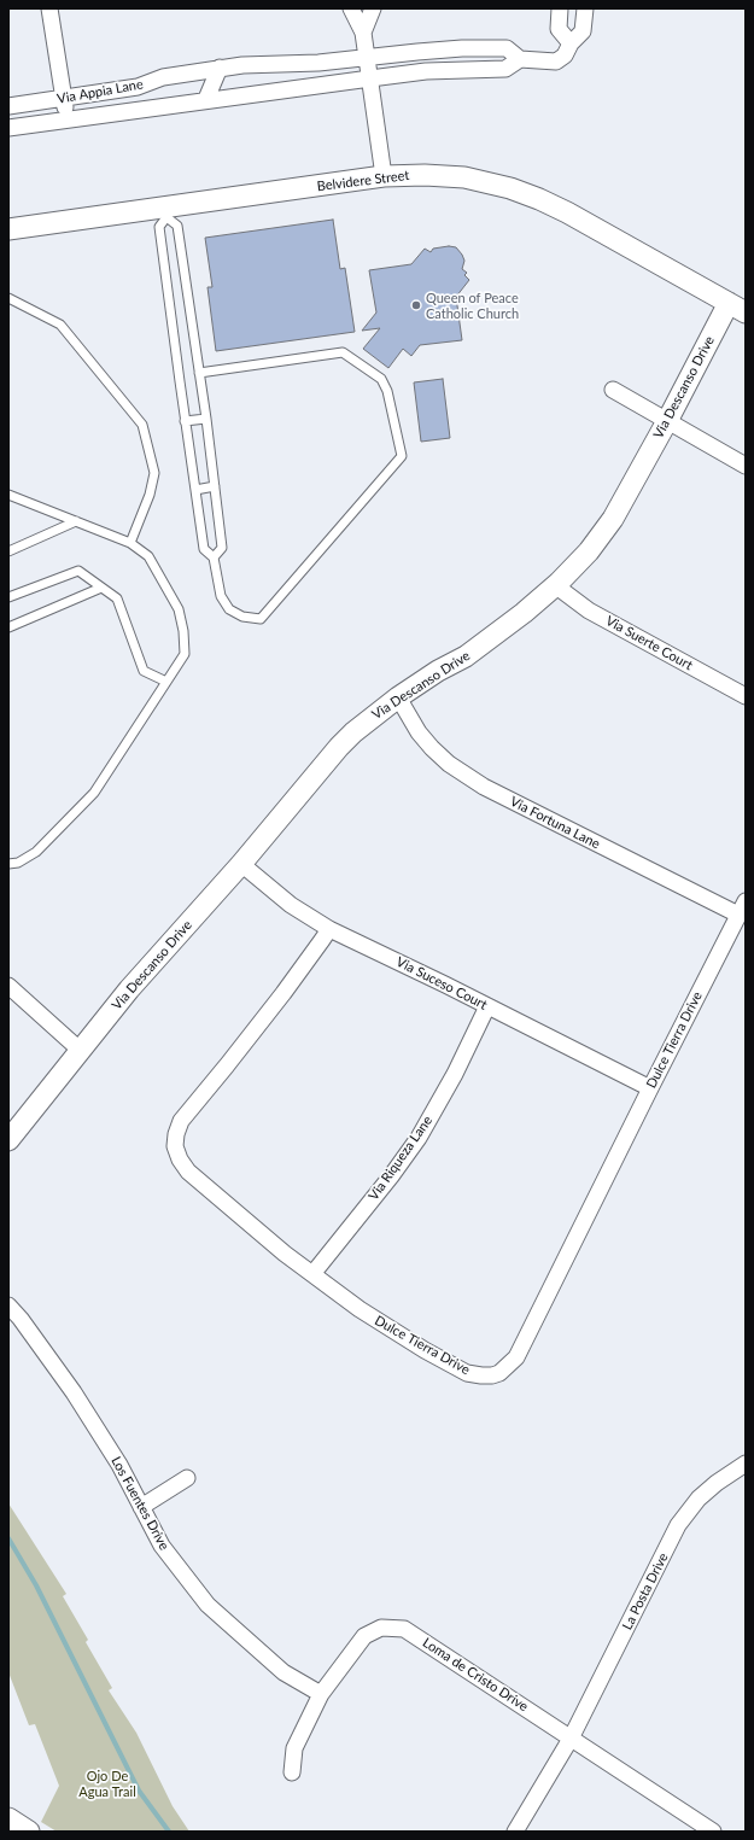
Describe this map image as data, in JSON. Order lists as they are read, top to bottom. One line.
{"streets":{"street":["Via Appia Lane","Belvidere Street","Via Descanso Drive","Via Suerte Court","Via Fortuna Lane","Via Suceso Court","Dulce Tierra Drive","Via Riqueza Lane","Los Fuentes Drive","La Posta Drive","Loma de Cristo Drive"]},"crossings":[["Belvidere Street","Via Descanso Drive"],["Via Descanso Drive","Via Suerte Court"],["Via Descanso Drive","Via Fortuna Lane"],["Via Descanso Drive","Via Suceso Court"],["Via Fortuna Lane","Dulce Tierra Drive"],["Via Suceso Court","Dulce Tierra Drive"],["Via Suceso Court","Via Riqueza Lane"],["Dulce Tierra Drive","Via Riqueza Lane"],["Los Fuentes Drive","Loma de Cristo Drive"],["La Posta Drive","Loma de Cristo Drive"]],"parks":["Ojo De Agua Trail"],"places":["Queen of Peace Catholic Church"]}
